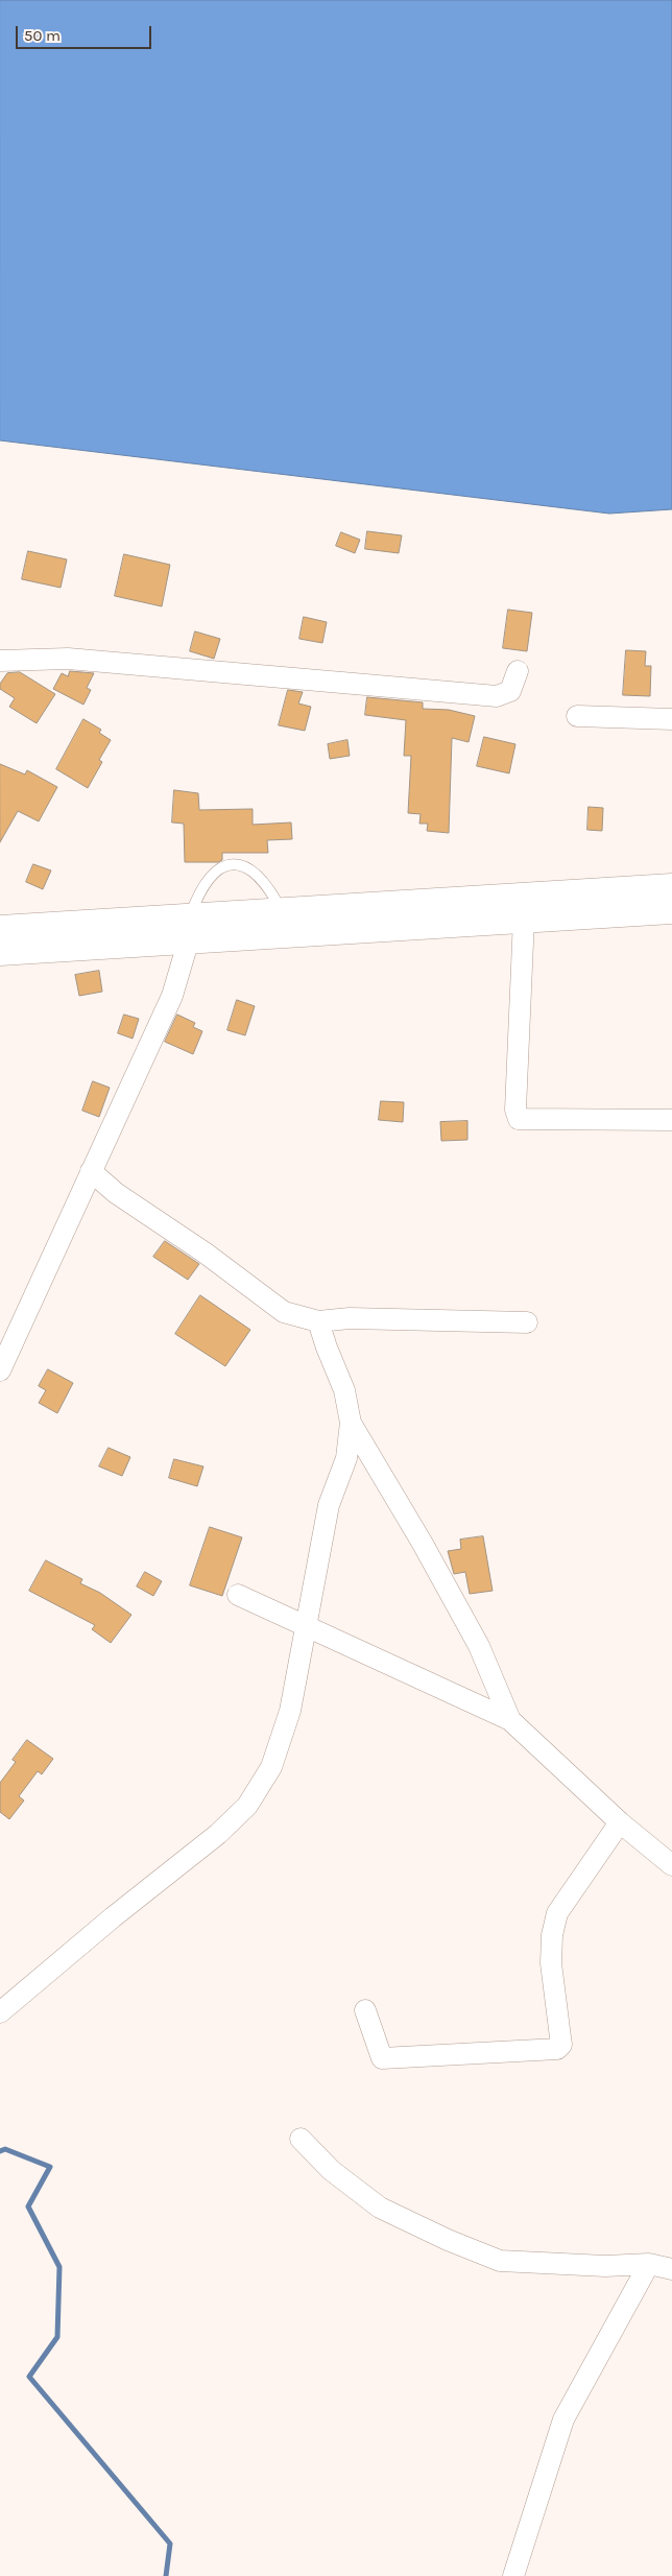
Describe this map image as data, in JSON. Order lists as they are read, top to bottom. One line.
{"scale_bar":"50 m"}
